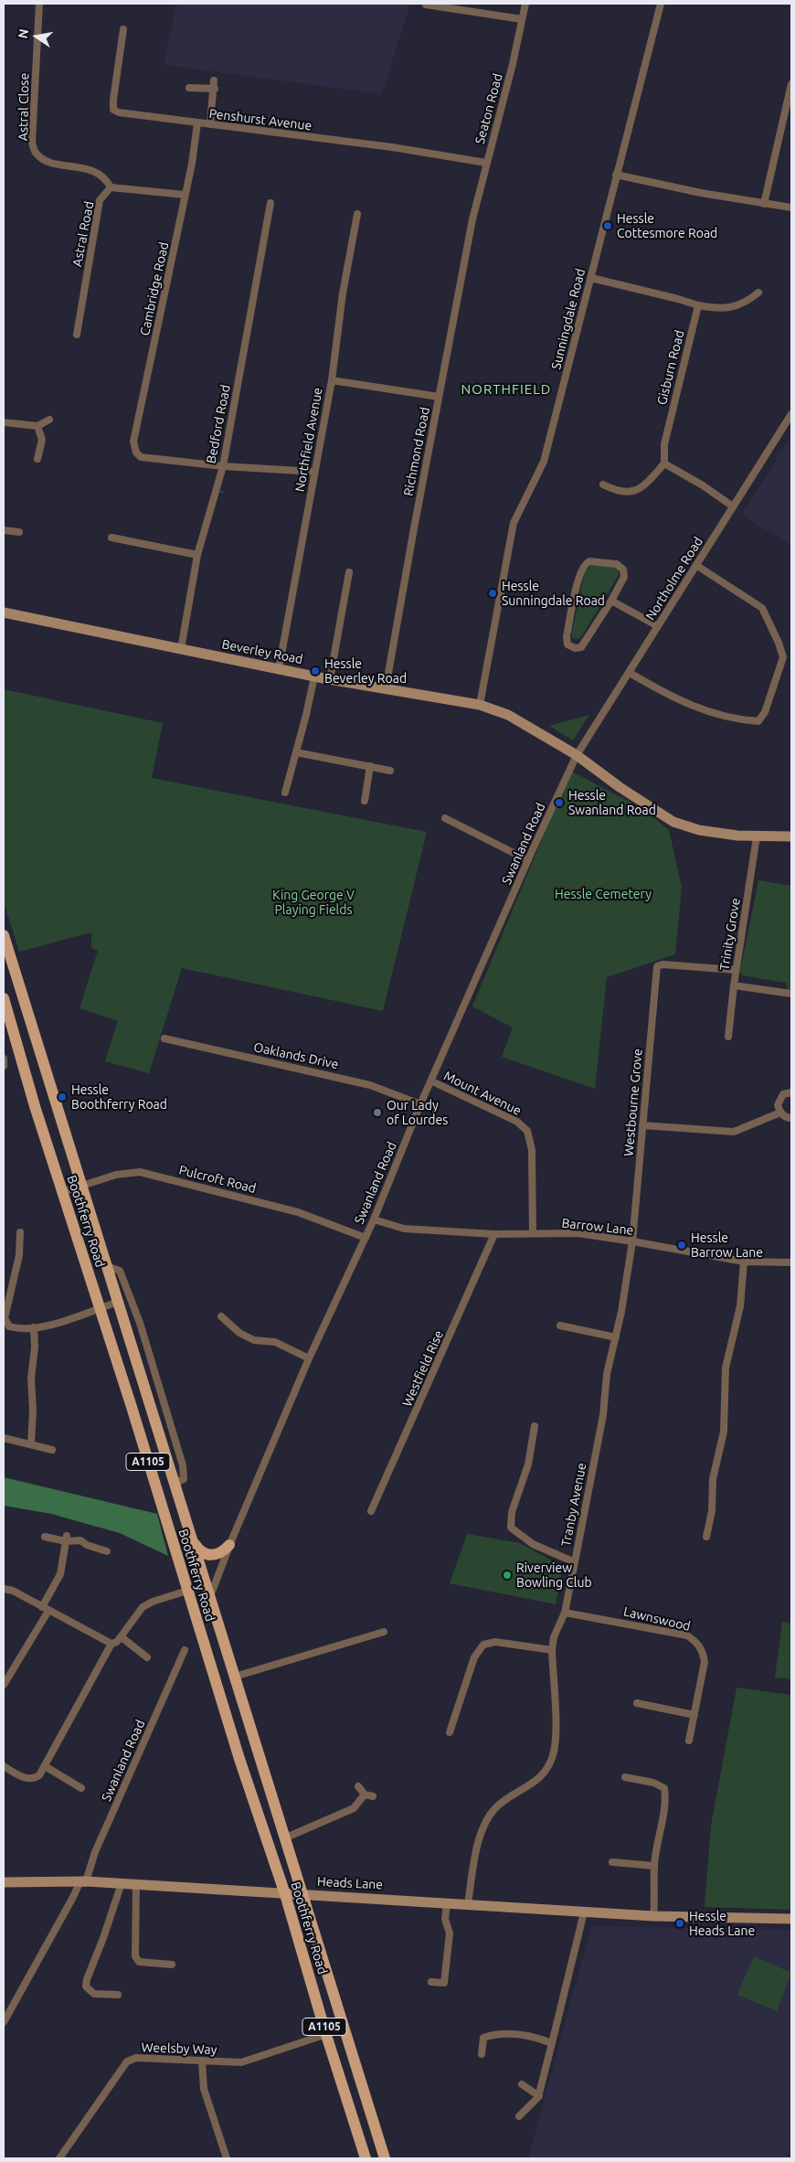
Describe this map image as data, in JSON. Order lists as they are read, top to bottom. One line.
{"streets":{"main road":["Boothferry Road","A1105"],"street":["Astral Close","Seaton Road","Penshurst Avenue","Astral Road","Cambridge Road","Sunningdale Road","Gisburn Road","Bedford Road","Northfield Avenue","Richmond Road","Northolme Road","Beverley Road","Swanland Road","Trinity Grove","Oaklands Drive","Mount Avenue","Westbourne Grove","Pulcroft Road","Barrow Lane","Westfield Rise","Tranby Avenue","Lawnswood","Heads Lane","Weelsby Way"]},"crossings":[["Astral Close","Astral Road"],["Seaton Road","Penshurst Avenue"],["Seaton Road","Richmond Road"],["Penshurst Avenue","Cambridge Road"],["Cambridge Road","Bedford Road"],["Sunningdale Road","Beverley Road"],["Bedford Road","Beverley Road"],["Northfield Avenue","Beverley Road"],["Richmond Road","Beverley Road"],["Northolme Road","Beverley Road"],["Northolme Road","Swanland Road"],["Beverley Road","Swanland Road"],["Beverley Road","Trinity Grove"],["Swanland Road","Oaklands Drive"],["Swanland Road","Mount Avenue"],["Swanland Road","Pulcroft Road"],["Swanland Road","Boothferry Road"],["Swanland Road","Barrow Lane"],["Swanland Road","Heads Lane"],["Trinity Grove","Westbourne Grove"],["Mount Avenue","Barrow Lane"],["Westbourne Grove","Barrow Lane"],["Westbourne Grove","Tranby Avenue"],["Pulcroft Road","Boothferry Road"],["Boothferry Road","Heads Lane"],["Boothferry Road","Weelsby Way"],["Barrow Lane","Westfield Rise"],["Barrow Lane","Tranby Avenue"],["Tranby Avenue","Lawnswood"],["Tranby Avenue","Heads Lane"]],"districts":["NORTHFIELD"],"parks":["Hessle Cemetery","King George V Playing Fields"],"places":["Hessle Cottesmore Road","Hessle Sunningdale Road","Hessle Beverley Road","Hessle Swanland Road","Hessle Boothferry Road","Our Lady of Lourdes","Hessle Barrow Lane","Riverview Bowling Club","Hessle Heads Lane"],"north":"left"}
